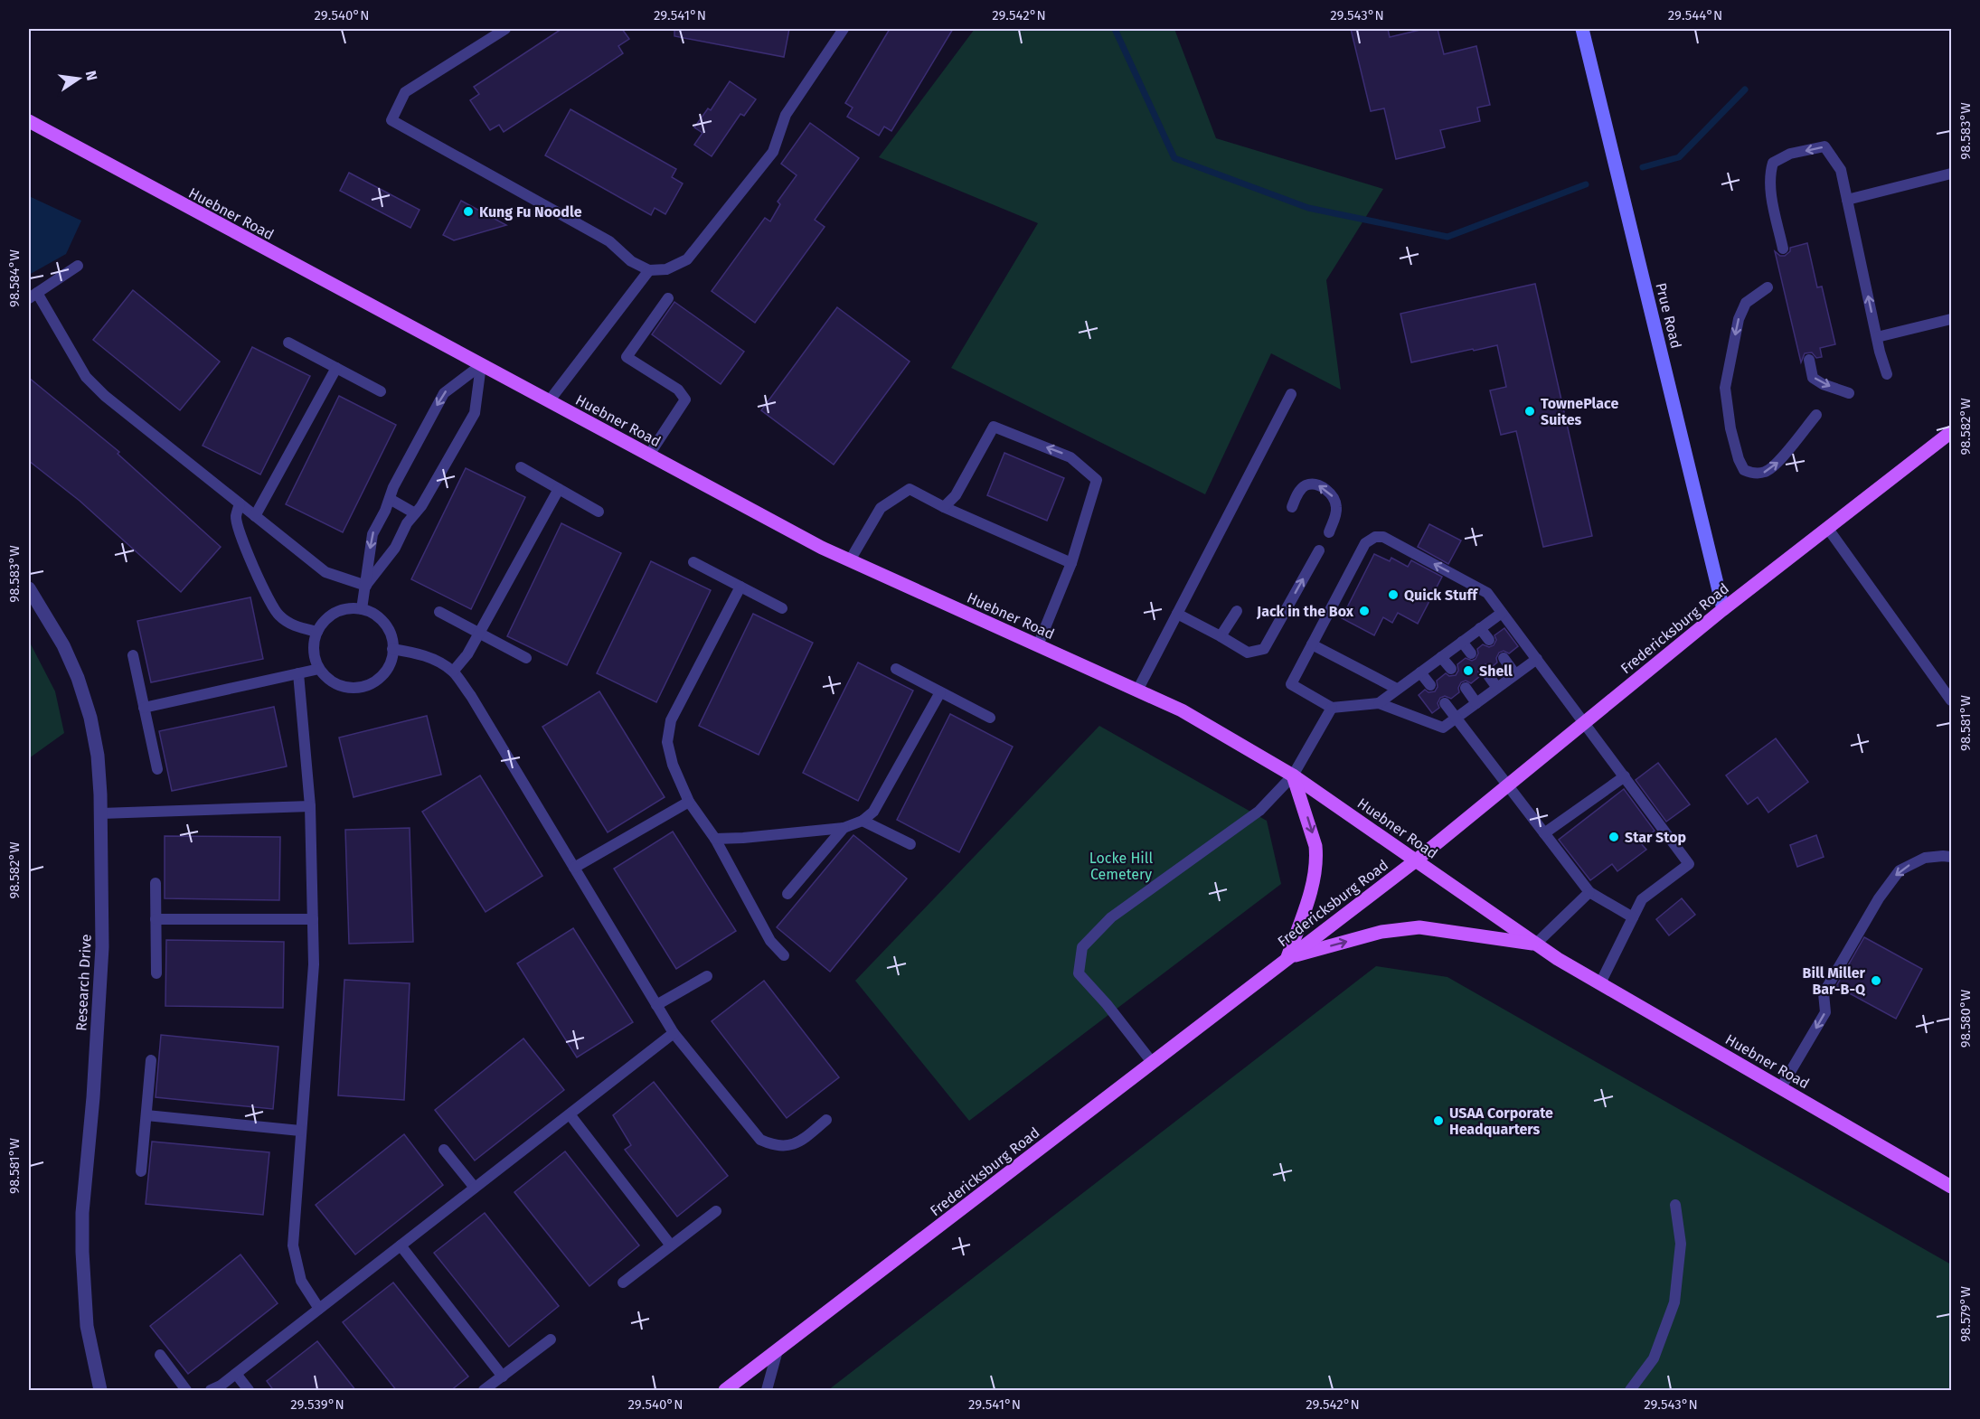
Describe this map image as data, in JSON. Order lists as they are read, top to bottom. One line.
{"streets":{"main road":["Huebner Road","Fredericksburg Road"],"street":["Prue Road","Research Drive"]},"crossings":[["Huebner Road","Fredericksburg Road"],["Prue Road","Fredericksburg Road"]],"parks":["Locke Hill Cemetery"],"places":["Kung Fu Noodle","TownePlace Suites","Quick Stuff","Jack in the Box","Shell","Star Stop","Bill Miller Bar-B-Q","USAA Corporate Headquarters"],"north":"right","coordinates":["29.540°N","29.541°N","29.542°N","29.543°N","29.544°N","98.583°W","98.584°W","98.582°W","98.581°W","98.580°W","98.579°W","29.539°N"]}
